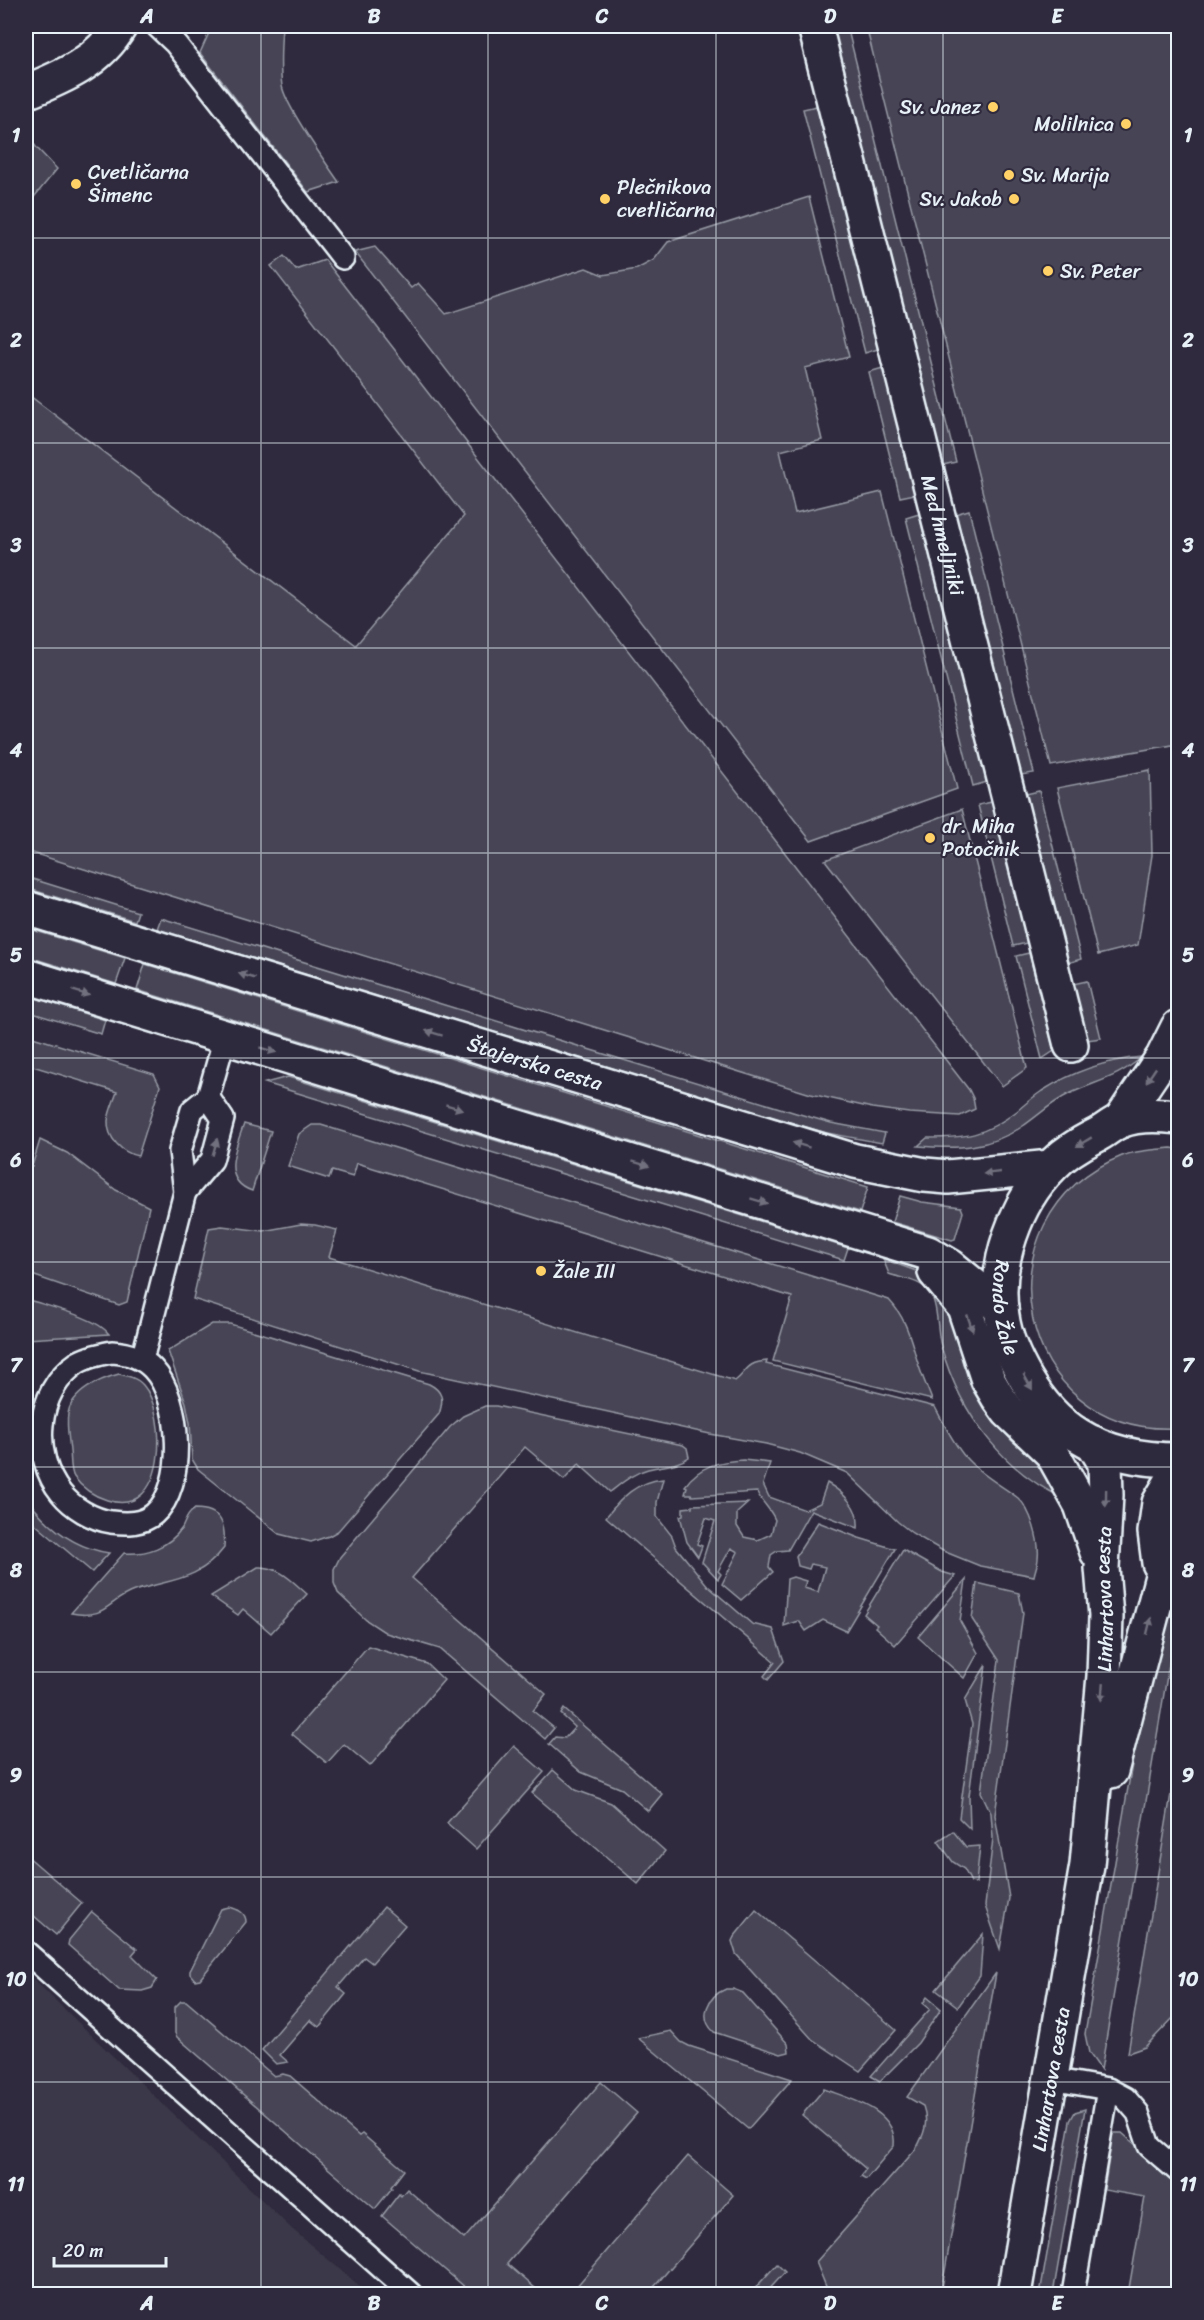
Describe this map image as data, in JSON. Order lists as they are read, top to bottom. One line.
{"streets":{"main road":["Med hmeljniki","Štajerska cesta","Rondo Žale","Linhartova cesta"]},"crossings":[["Štajerska cesta","Rondo Žale"],["Rondo Žale","Linhartova cesta"]],"places":["Sv. Janez","Molilnica","Sv. Marija","Cvetličarna Šimenc","Plečnikova cvetličarna","Sv. Jakob","Sv. Peter","dr. Miha Potočnik","Žale III"],"scale_bar":"20 m","grid":{"columns":["A","B","C","D","E"],"rows":["1","2","3","4","5","6","7","8","9","10","11"]}}
